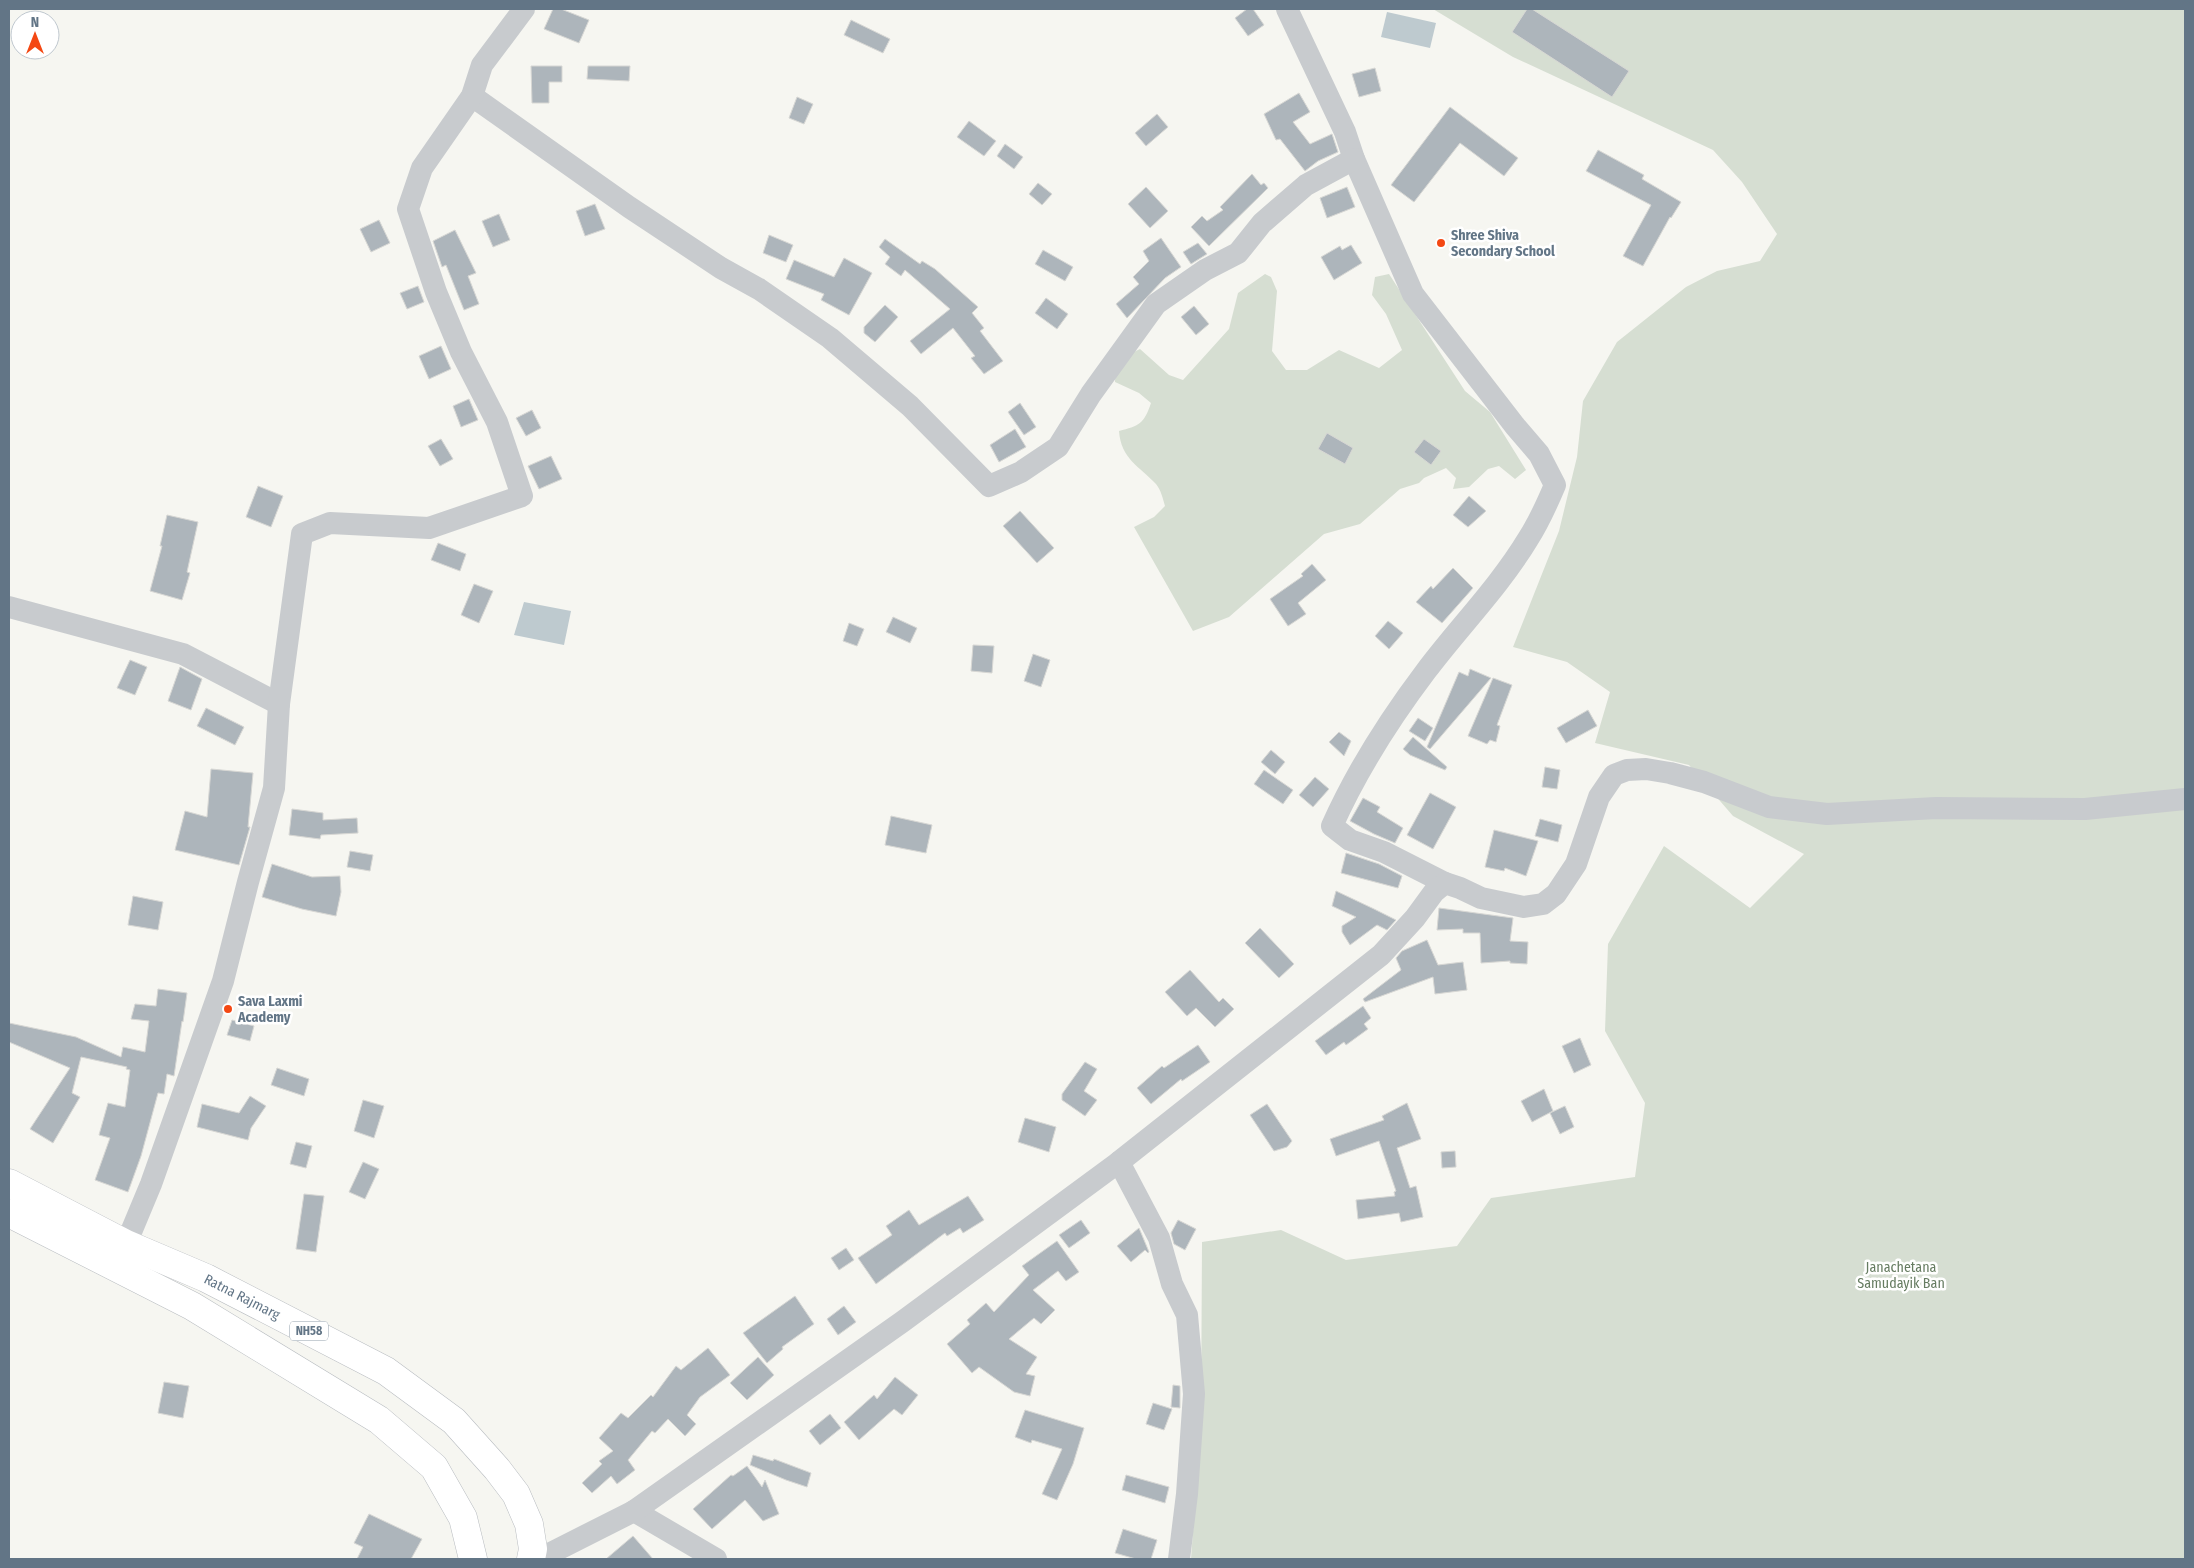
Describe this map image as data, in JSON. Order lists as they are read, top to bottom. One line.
{"streets":{"main road":["Ratna Rajmarg","NH58"]},"parks":["Janachetana Samudayik Ban"],"places":["Shree Shiva Secondary School","Sava Laxmi Academy"],"north":"top"}
